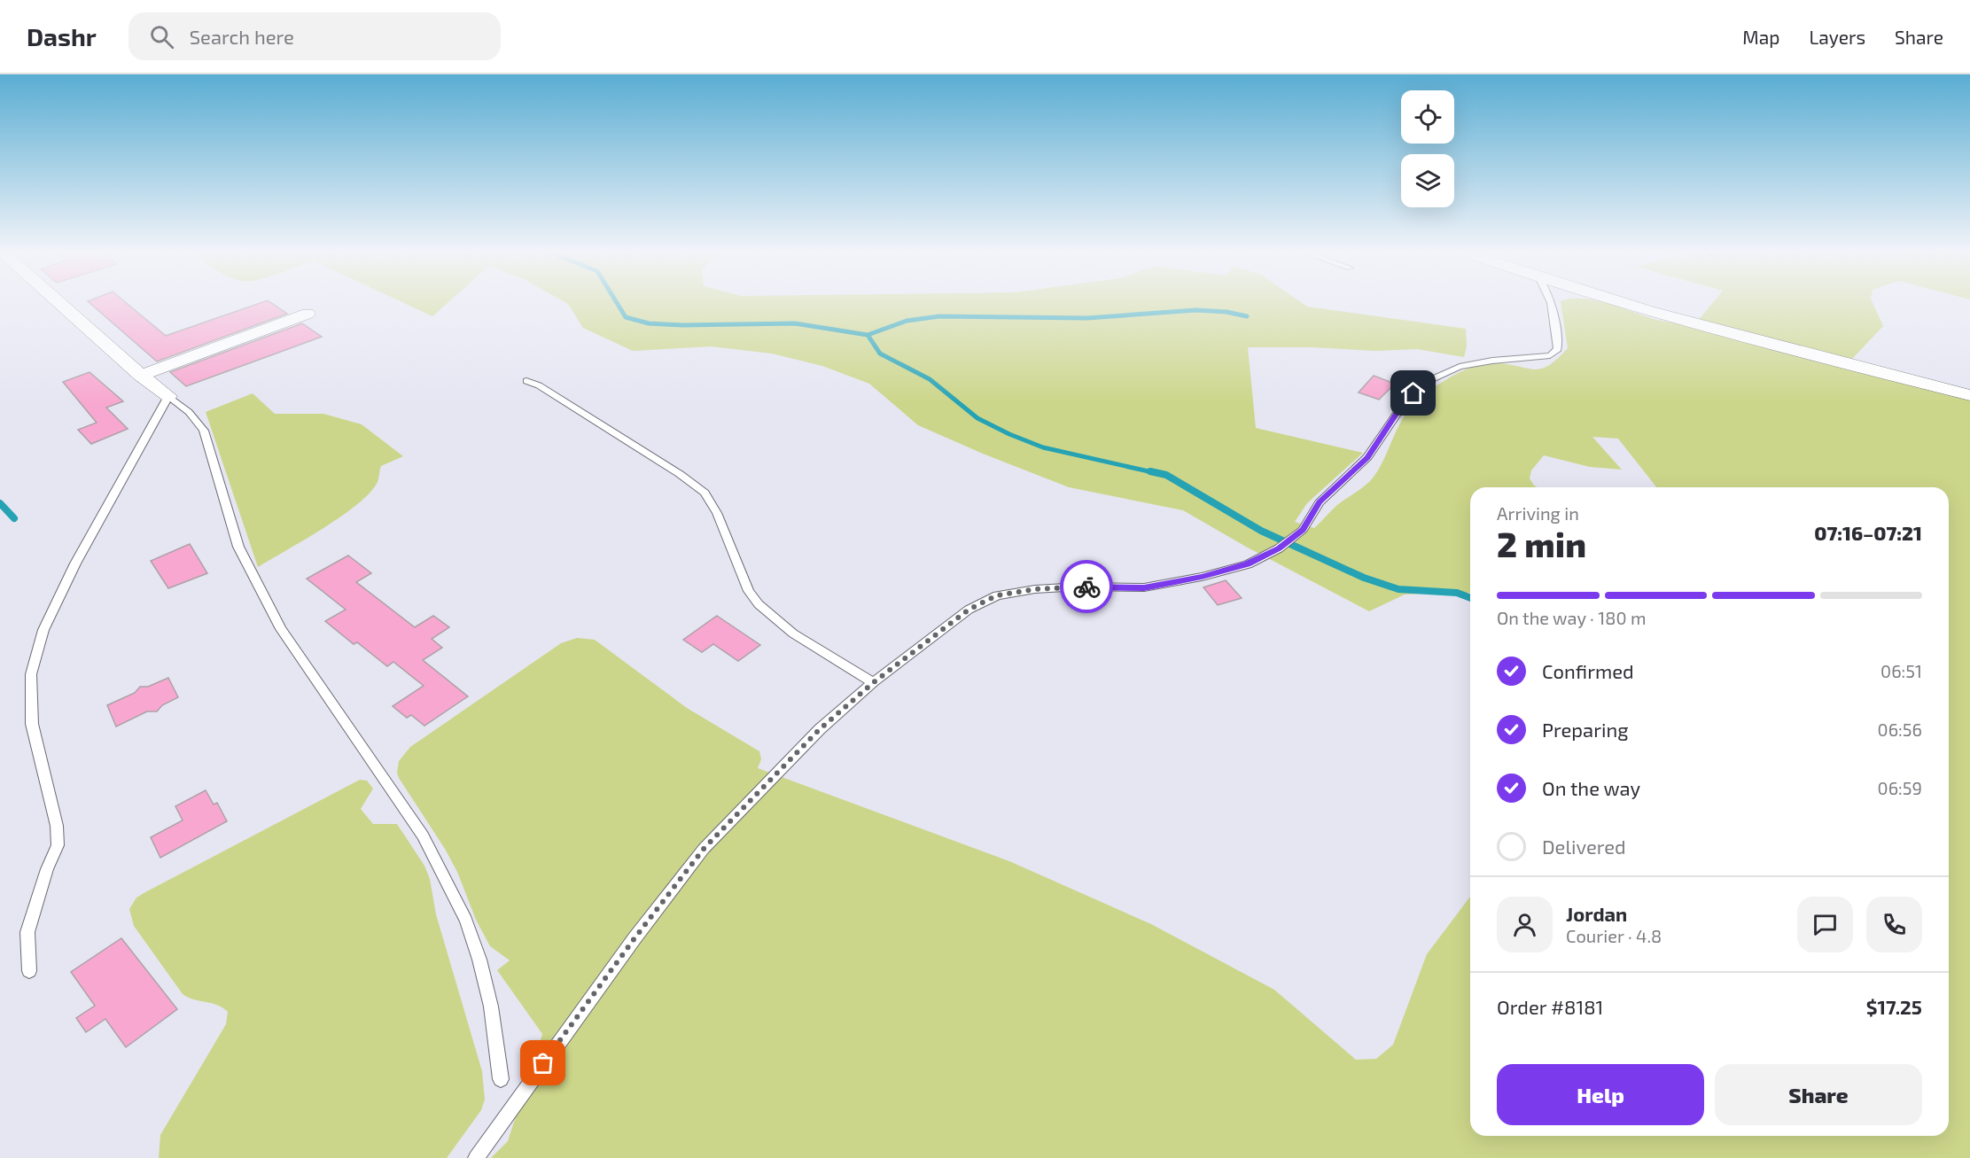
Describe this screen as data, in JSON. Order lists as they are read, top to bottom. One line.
{"page":{"header":"Dashr","search":"Search here","nav":["Map","Layers","Share"],"heading":["2 min","Arriving in","07:16–07:21"],"panel":["Jordan","Courier · 4.8","Order #8181","$17.25"],"bar":"On the way · 180 m","list":[["Confirmed","06:51"],["Preparing","06:56"],["On the way","06:59"],"Delivered"],"buttons":["Help","Share"]}}
